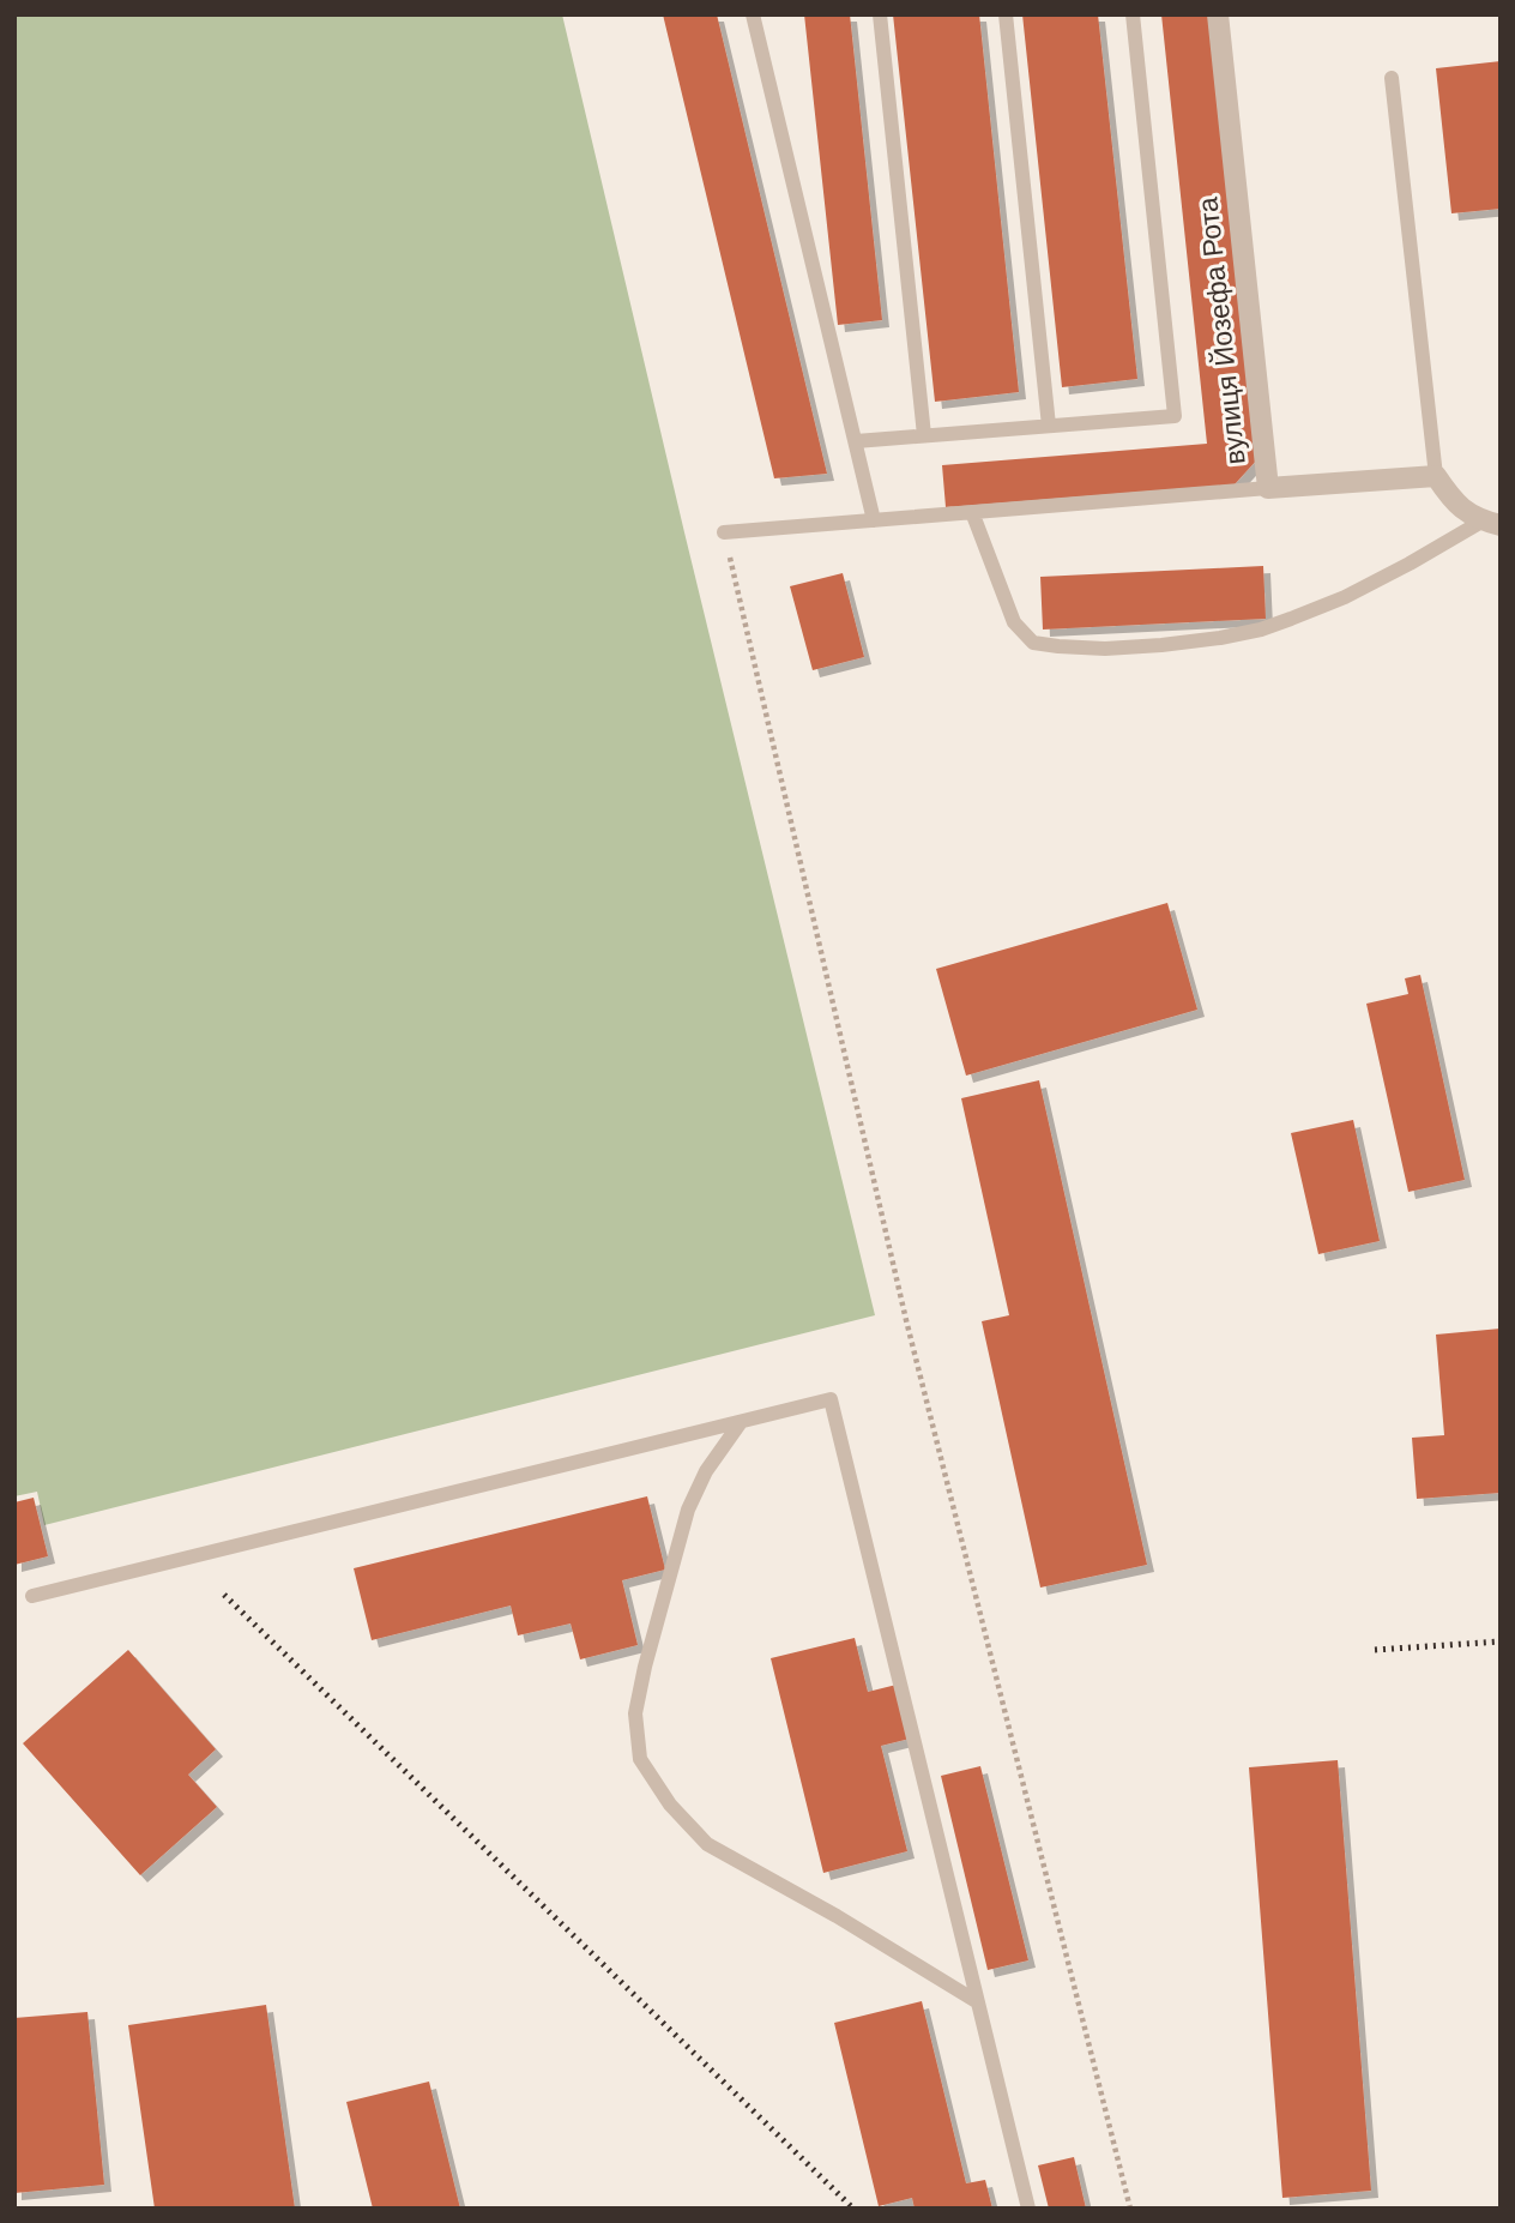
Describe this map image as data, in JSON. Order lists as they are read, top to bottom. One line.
{"streets":{"street":["вулиця Йозефа Рота"]}}
